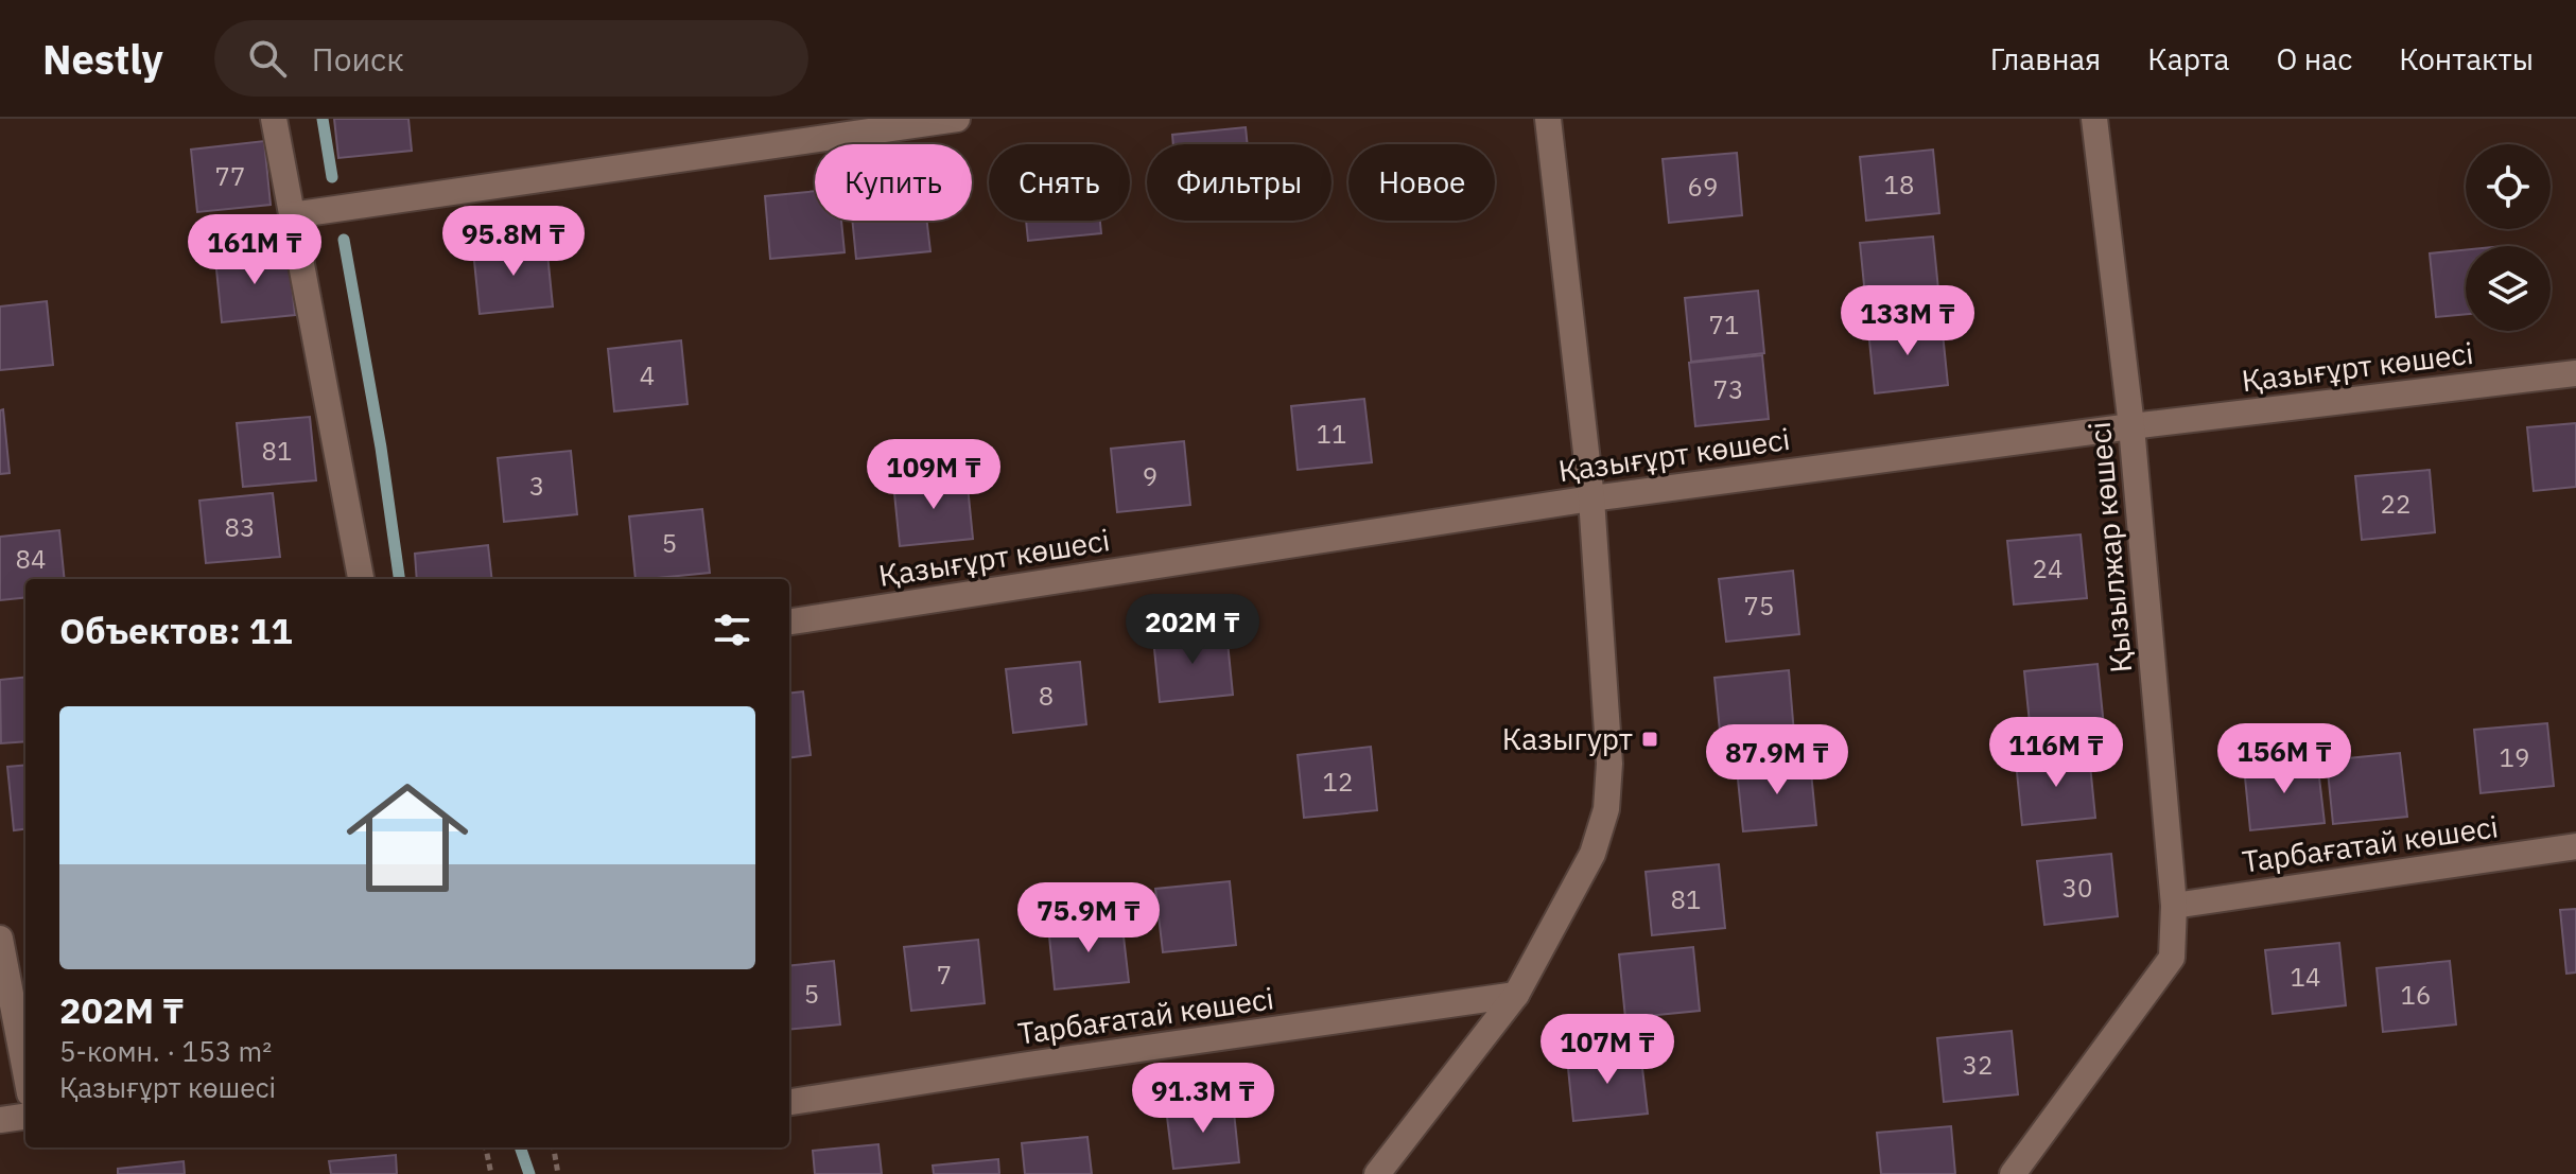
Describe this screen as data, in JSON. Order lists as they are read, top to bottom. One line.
{"streets":{"street":["Қазығұрт көшесі","Қызылжар көшесі","Тарбағатай көшесі"]},"crossings":[["Қазығұрт көшесі","Қызылжар көшесі"],["Қызылжар көшесі","Тарбағатай көшесі"]],"places":{"transit":["Казыгурт"]},"house_numbers":["77","18","69","71","4","73","11","81","9","3","22","83","5","84","24","75","8","19","12","30","81","7","14","5","16","32"],"page":{"header":"Nestly","search":"Поиск","nav":["Главная","Карта","О нас","Контакты"],"chip":["Купить","Снять","Фильтры","Новое"],"price":["95.8M ₸","161M ₸","133M ₸","109M ₸","202M ₸","116M ₸","156M ₸","87.9M ₸","75.9M ₸","107M ₸","91.3M ₸"],"heading":"Объектов: 11","list":[{"name":"202M ₸","note":"5-комн. · 153 m² · Қазығұрт көшесі"}]}}
